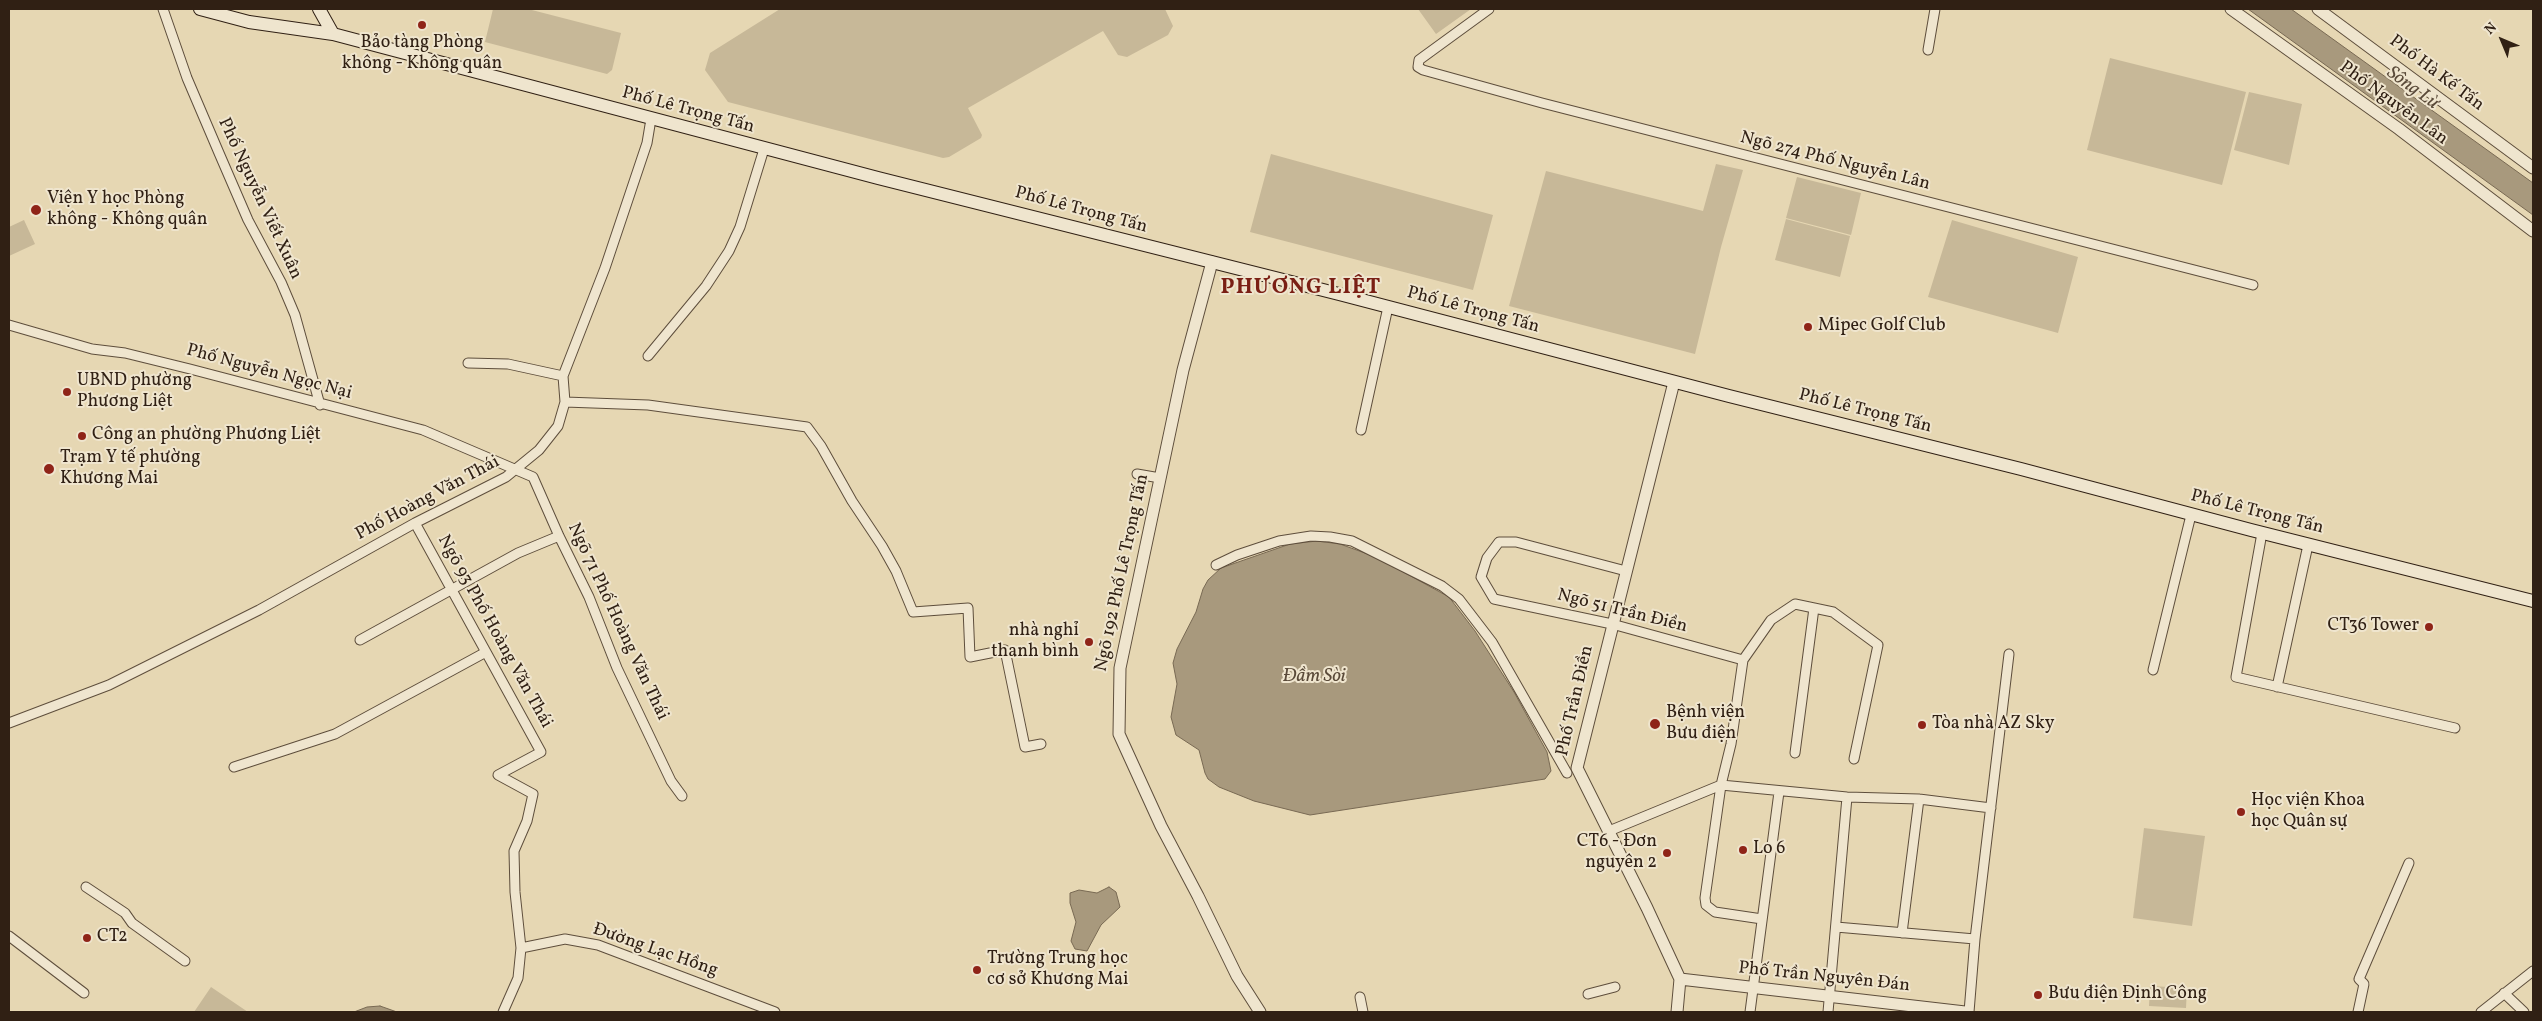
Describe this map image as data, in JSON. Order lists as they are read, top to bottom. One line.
{"streets":{"main road":["Phố Lê Trọng Tấn"],"street":["Phố Hà Kế Tấn","Phố Nguyễn Lân","Ngõ 274 Phố Nguyễn Lân","Phố Nguyễn Viết Xuân","Phố Nguyễn Ngọc Nại","Phố Hoàng Văn Thái","Ngõ 192 Phố Lê Trọng Tấn","Ngõ 51 Trần Điền","Ngõ 71 Phố Hoàng Văn Thái","Ngõ 93 Phố Hoàng Văn Thái","Phố Trần Điền","Đường Lạc Hồng","Phố Trần Nguyên Đán"]},"crossings":[["Phố Lê Trọng Tấn","Phố Hoàng Văn Thái"],["Phố Lê Trọng Tấn","Ngõ 192 Phố Lê Trọng Tấn"],["Phố Lê Trọng Tấn","Phố Trần Điền"],["Phố Nguyễn Viết Xuân","Phố Nguyễn Ngọc Nại"],["Phố Nguyễn Ngọc Nại","Phố Hoàng Văn Thái"],["Phố Nguyễn Ngọc Nại","Ngõ 71 Phố Hoàng Văn Thái"],["Phố Hoàng Văn Thái","Ngõ 71 Phố Hoàng Văn Thái"],["Phố Hoàng Văn Thái","Ngõ 93 Phố Hoàng Văn Thái"],["Ngõ 51 Trần Điền","Phố Trần Điền"],["Ngõ 93 Phố Hoàng Văn Thái","Đường Lạc Hồng"],["Phố Trần Điền","Phố Trần Nguyên Đán"]],"districts":["PHƯƠNG LIỆT"],"water":["Sông Lừ","Đầm Sòi"],"places":["Bảo tàng Phòng không - Không quân","Viện Y học Phòng không - Không quân","Mipec Golf Club","UBND phường Phương Liệt","Công an phường Phương Liệt","Trạm Y tế phường Khương Mai","CT36 Tower","nhà nghỉ thanh bình","Bệnh viện Bưu điện","Tòa nhà AZ Sky","Học viện Khoa học Quân sự","Lo 6","CT6 - Đơn nguyên 2","CT2","Trường Trung học cơ sở Khương Mai","Bưu điện Định Công"],"north":"top left"}
